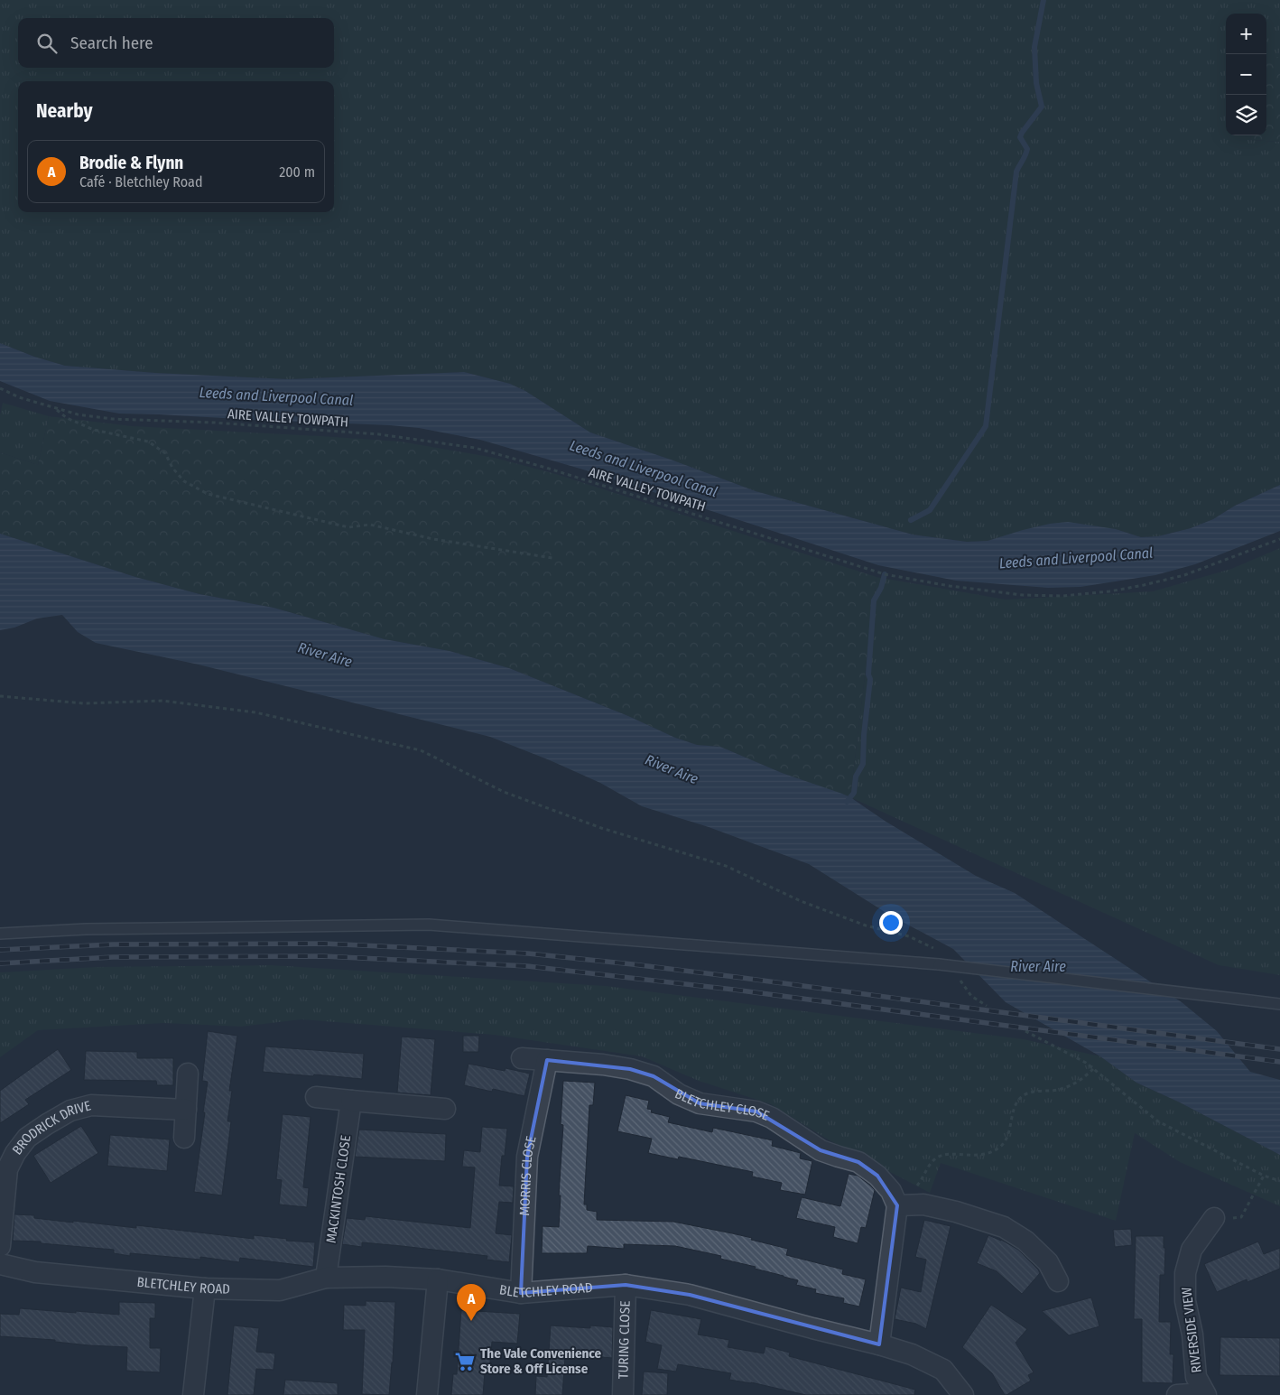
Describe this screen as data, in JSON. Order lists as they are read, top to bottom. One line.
{"streets":{"street":["BLETCHLEY CLOSE","BRODRICK DRIVE","MORRIS CLOSE","MACKINTOSH CLOSE","BLETCHLEY ROAD","RIVERSIDE VIEW","TURING CLOSE"],"path":["AIRE VALLEY TOWPATH"]},"crossings":[["BLETCHLEY CLOSE","MORRIS CLOSE"],["MORRIS CLOSE","BLETCHLEY ROAD"],["MACKINTOSH CLOSE","BLETCHLEY ROAD"],["BLETCHLEY ROAD","TURING CLOSE"]],"water":["Leeds and Liverpool Canal","River Aire"],"places":{"supermarket":["The Vale Convenience Store & Off License"]},"page":{"map_buttons":["+","−"],"search":"Search here","heading":"Nearby","list":[{"mark":"A","name":"Brodie & Flynn","note":"Café · Bletchley Road","value":"200 m"}],"pins":"A"}}
